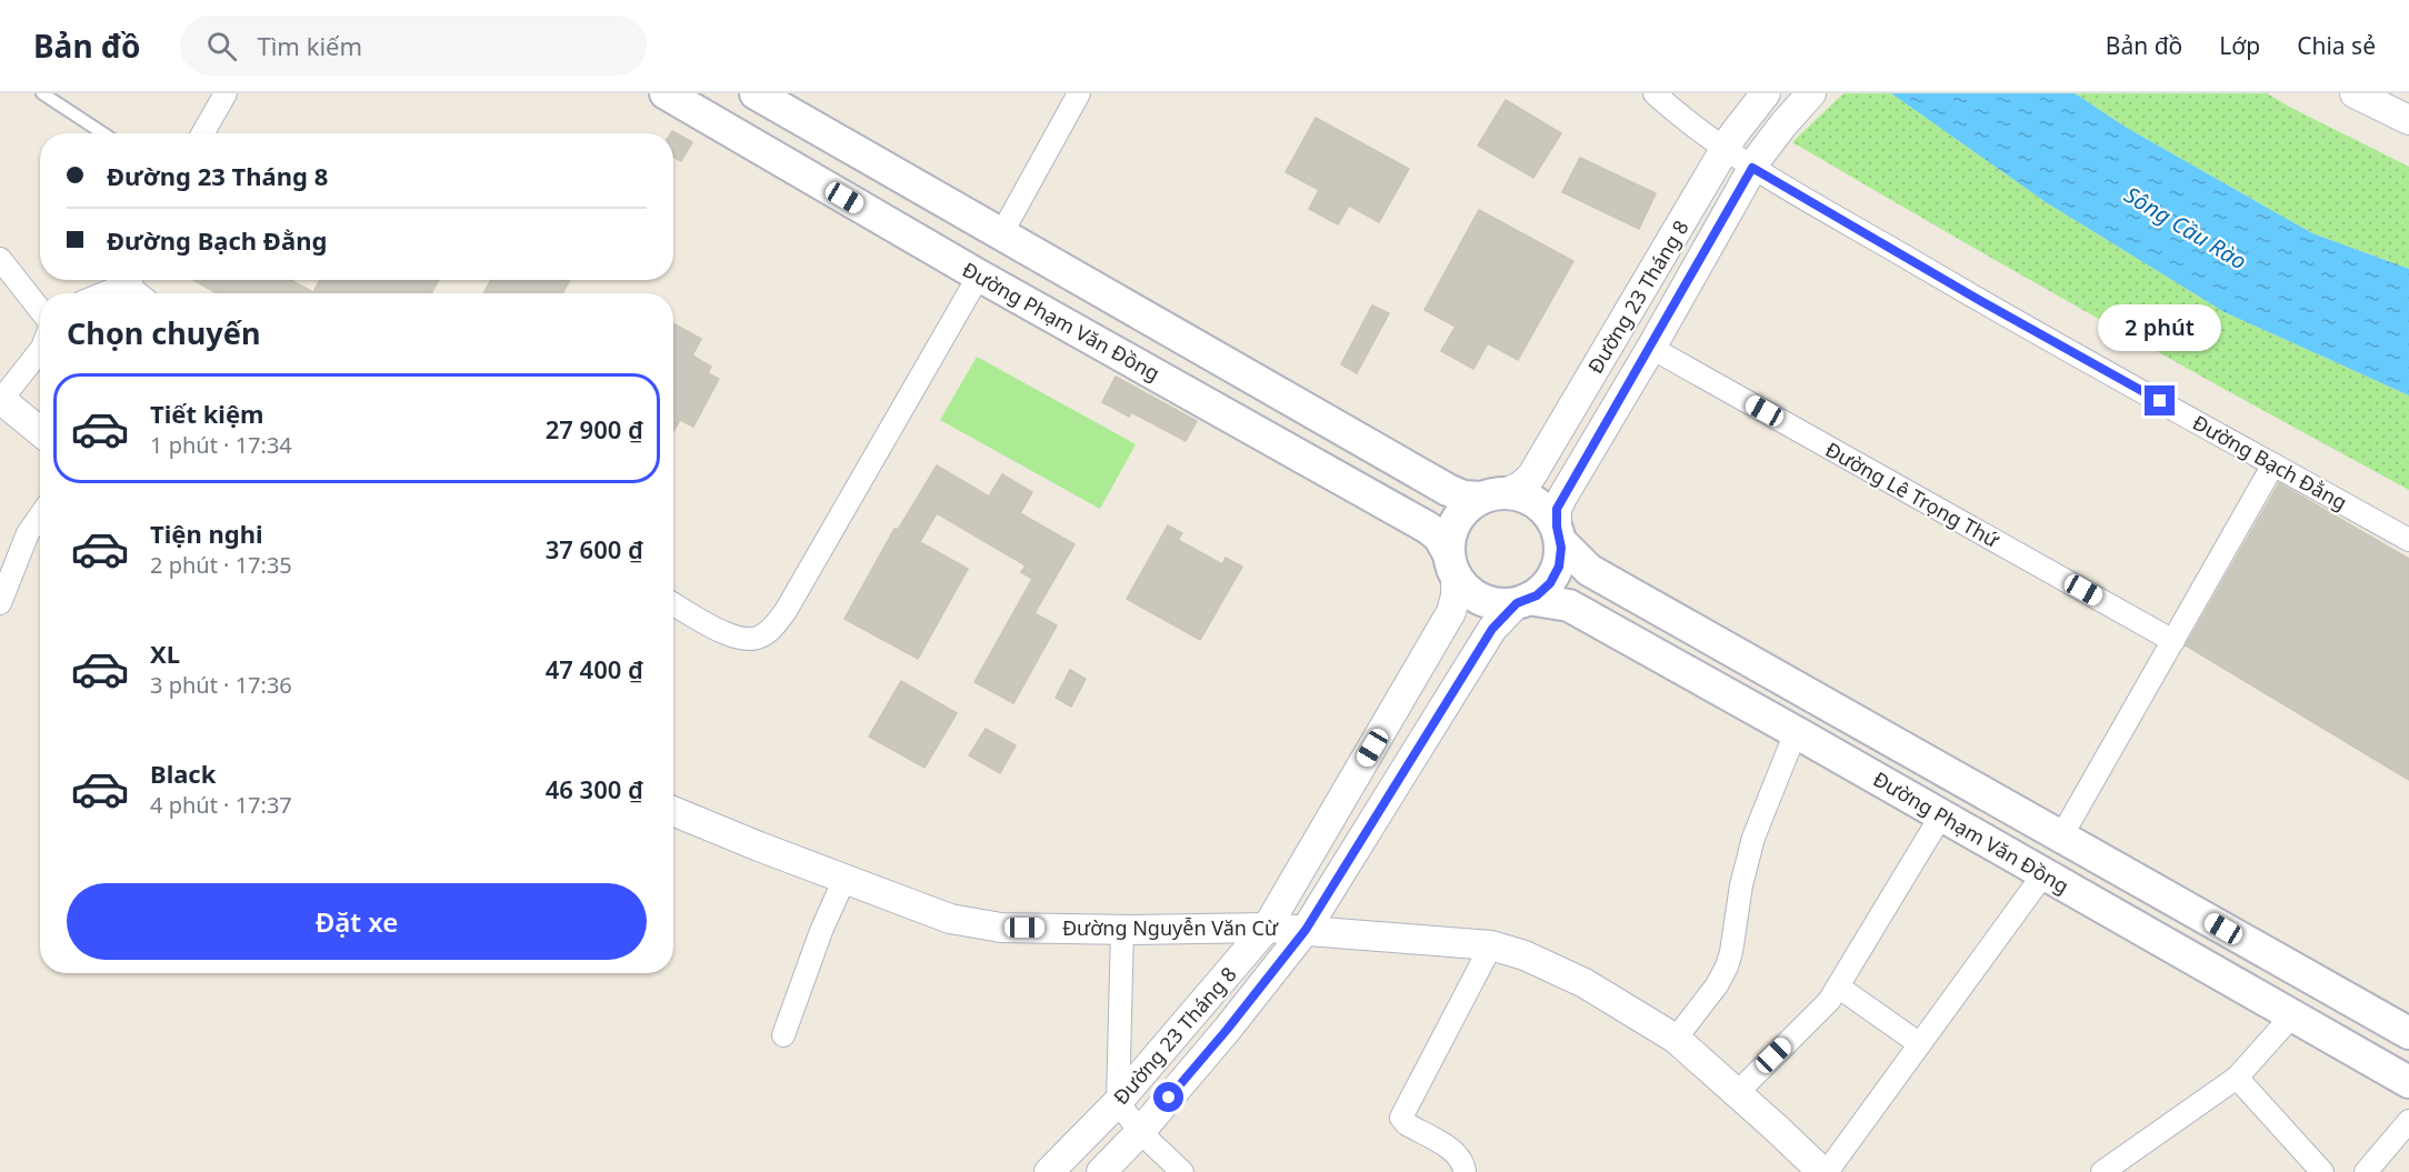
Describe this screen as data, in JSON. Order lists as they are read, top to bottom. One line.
{"streets":{"main road":["Đường Phạm Văn Đồng"],"street":["Đường 23 Tháng 8","Đường Bạch Đằng","Đường Lê Trọng Thứ","Đường Nguyễn Văn Cừ"]},"crossings":[["Đường 23 Tháng 8","Đường Phạm Văn Đồng"],["Đường 23 Tháng 8","Đường Bạch Đằng"],["Đường 23 Tháng 8","Đường Lê Trọng Thứ"],["Đường 23 Tháng 8","Đường Nguyễn Văn Cừ"]],"water":["Sông Cầu Rào"],"page":{"header":"Bản đồ","search":"Tìm kiếm","nav":["Bản đồ","Lớp","Chia sẻ"],"banner":["Đường 23 Tháng 8","Đường Bạch Đằng"],"heading":"Chọn chuyến","bubble":"2 phút","list":[{"name":"Tiết kiệm","note":"1 phút · 17:34","value":"27 900 ₫"},{"name":"Tiện nghi","note":"2 phút · 17:35","value":"37 600 ₫"},{"name":"XL","note":"3 phút · 17:36","value":"47 400 ₫"},{"name":"Black","note":"4 phút · 17:37","value":"46 300 ₫"}],"buttons":"Đặt xe"}}
